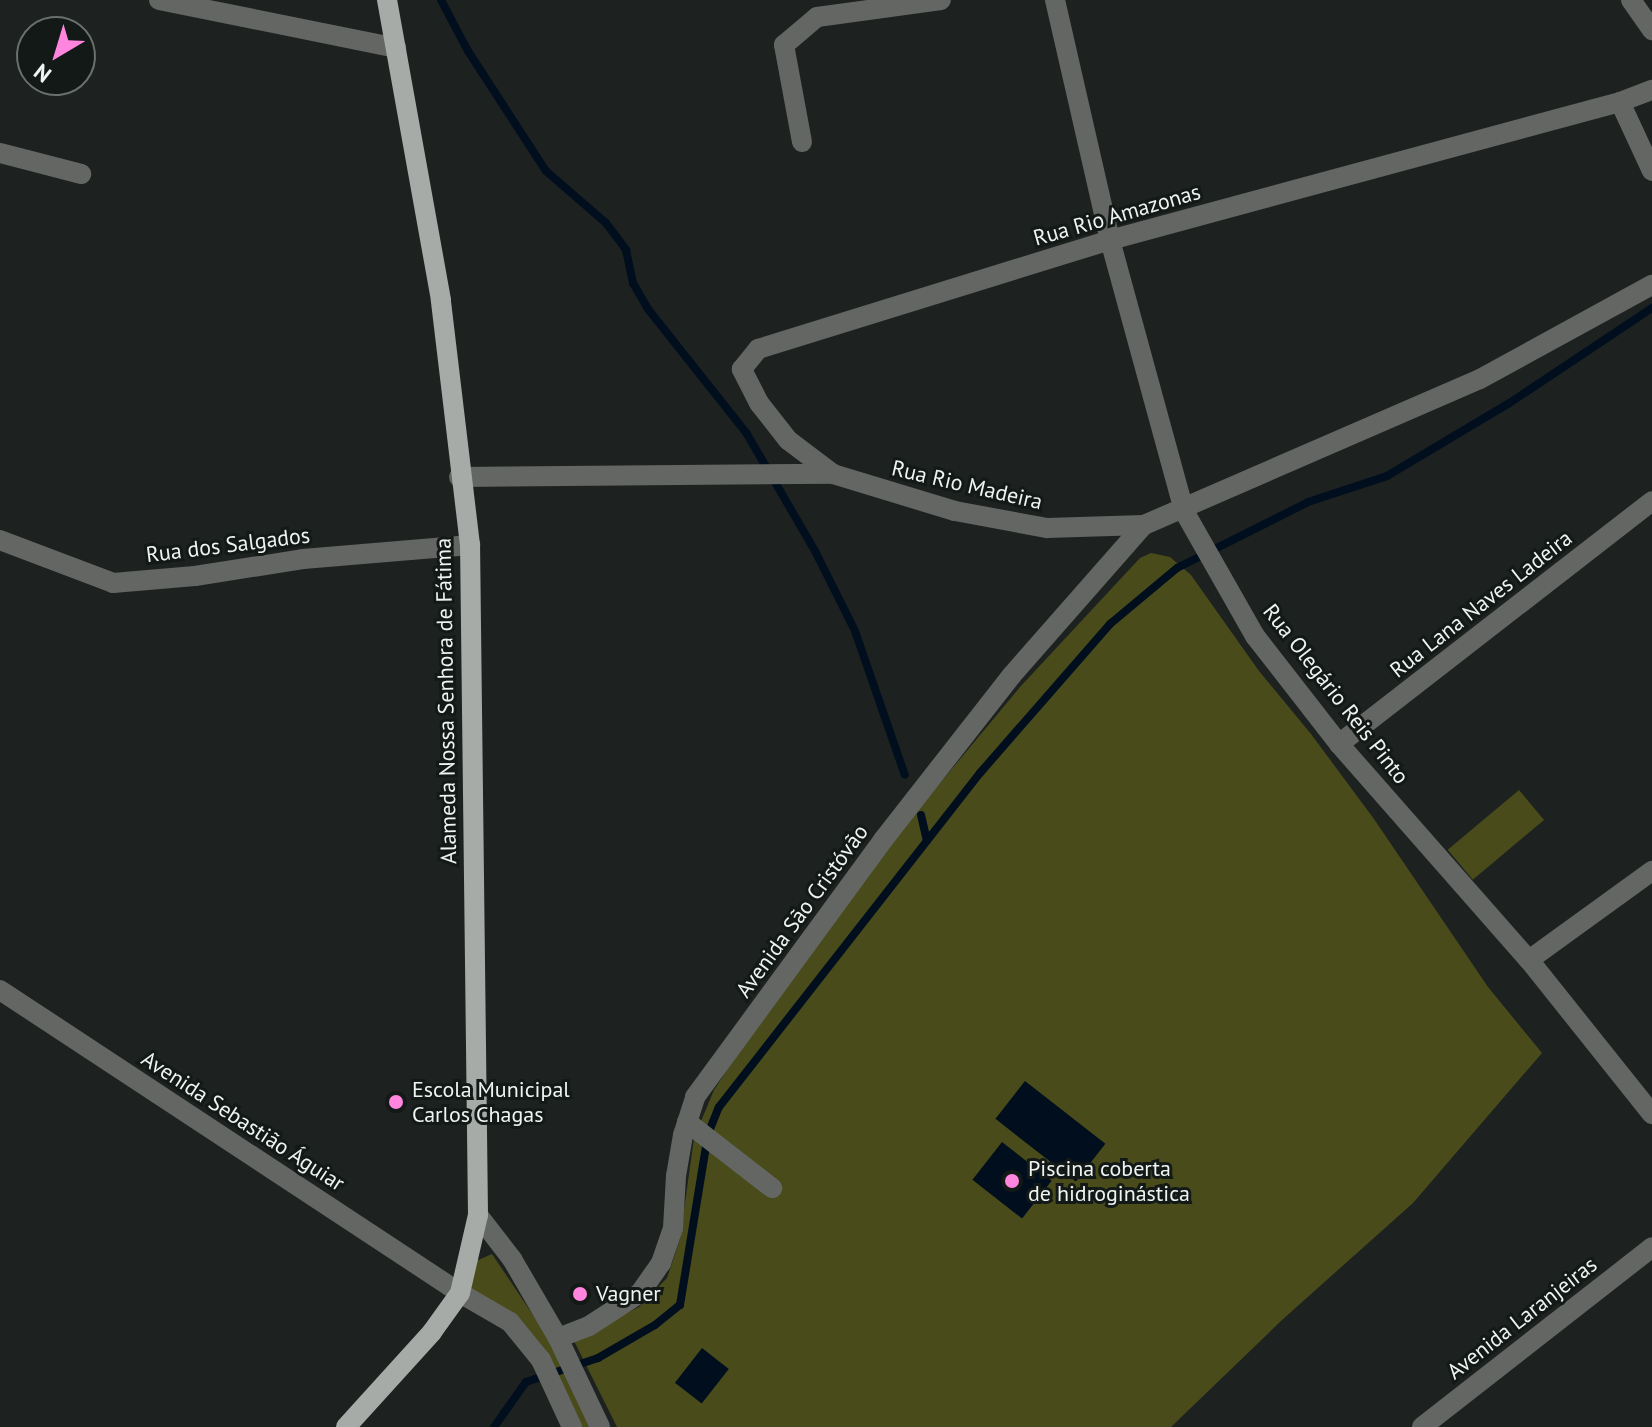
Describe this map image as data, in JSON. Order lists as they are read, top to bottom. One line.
{"streets":{"main road":["Alameda Nossa Senhora de Fátima"],"street":["Rua Rio Amazonas","Rua Rio Madeira","Rua dos Salgados","Rua Lana Naves Ladeira","Rua Olegário Reis Pinto","Avenida São Cristóvão","Avenida Sebastião Águiar","Avenida Laranjeiras"]},"crossings":[["Rua Rio Amazonas","Rua Rio Madeira"],["Rua Rio Amazonas","Rua Olegário Reis Pinto"],["Rua Rio Madeira","Rua Olegário Reis Pinto"],["Rua Rio Madeira","Alameda Nossa Senhora de Fátima"],["Rua Rio Madeira","Avenida São Cristóvão"],["Rua dos Salgados","Alameda Nossa Senhora de Fátima"],["Rua Lana Naves Ladeira","Rua Olegário Reis Pinto"],["Alameda Nossa Senhora de Fátima","Avenida Sebastião Águiar"]],"places":["Escola Municipal Carlos Chagas","Piscina coberta de hidroginástica","Vagner"],"north":"bottom left"}
